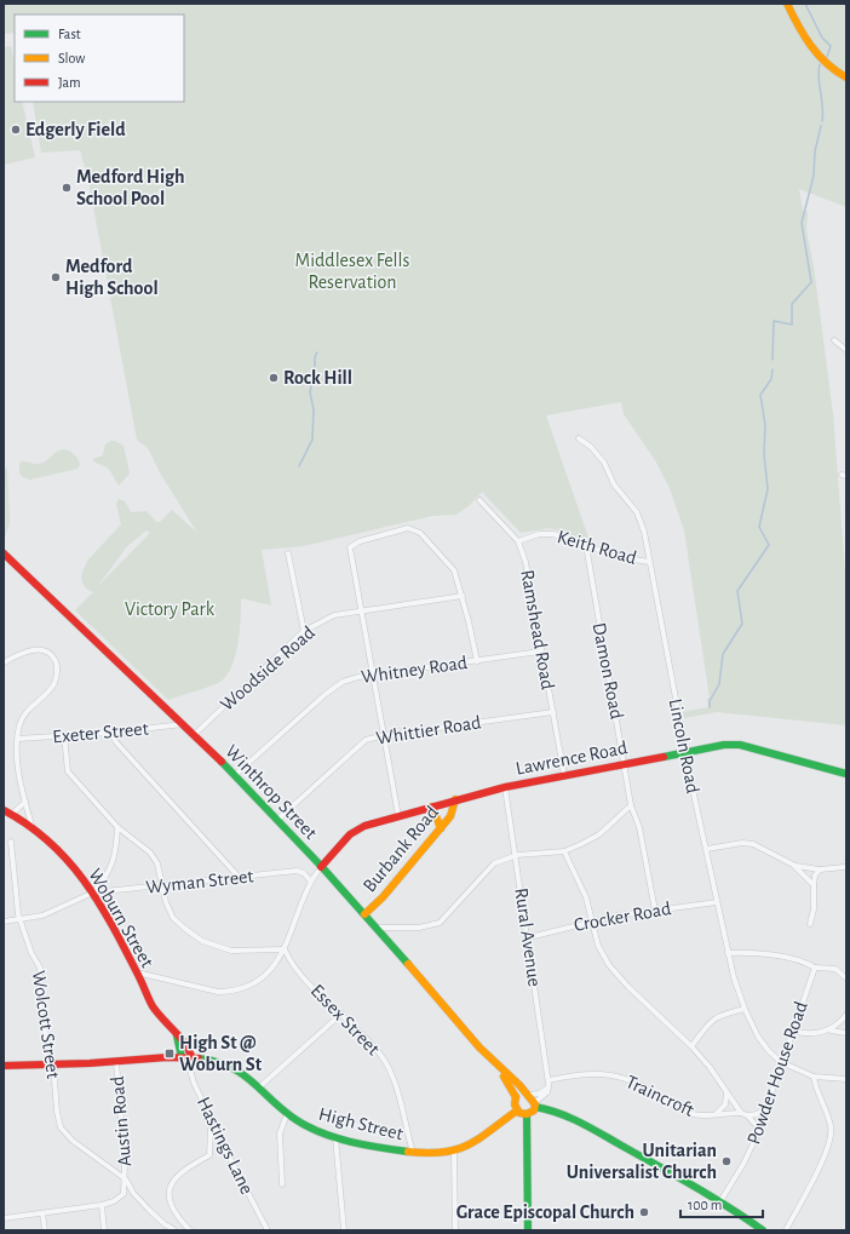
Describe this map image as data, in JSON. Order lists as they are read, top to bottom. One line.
{"streets":{"main road":["Lawrence Road","Winthrop Street","Burbank Road","Woburn Street","High Street"],"street":["Keith Road","Ramshead Road","Woodside Road","Whitney Road","Damon Road","Whittier Road","Exeter Street","Lincoln Road","Wyman Street","Crocker Road","Rural Avenue","Essex Street","Wolcott Street","Powder House Road","Traincroft","Austin Road","Hastings Lane"]},"crossings":[["Keith Road","Ramshead Road"],["Keith Road","Damon Road"],["Keith Road","Lincoln Road"],["Ramshead Road","Whitney Road"],["Ramshead Road","Whittier Road"],["Ramshead Road","Lawrence Road"],["Woodside Road","Winthrop Street"],["Whitney Road","Winthrop Street"],["Damon Road","Lawrence Road"],["Damon Road","Crocker Road"],["Whittier Road","Winthrop Street"],["Exeter Street","Winthrop Street"],["Lincoln Road","Lawrence Road"],["Lincoln Road","Crocker Road"],["Lincoln Road","Powder House Road"],["Lawrence Road","Winthrop Street"],["Lawrence Road","Burbank Road"],["Lawrence Road","Rural Avenue"],["Winthrop Street","Burbank Road"],["Winthrop Street","High Street"],["Wyman Street","Woburn Street"],["Wyman Street","Wolcott Street"],["Crocker Road","Rural Avenue"],["Woburn Street","High Street"],["Woburn Street","Hastings Lane"],["Rural Avenue","Traincroft"],["Essex Street","High Street"],["Wolcott Street","Austin Road"],["Wolcott Street","High Street"],["Austin Road","High Street"],["High Street","Hastings Lane"]],"parks":["Middlesex Fells Reservation","Victory Park"],"places":{"other":["Edgerly Field","Medford High School Pool","Medford High School","Rock Hill","Unitarian Universalist Church","Grace Episcopal Church"],"transit":["High St @ Woburn St"]},"legend":["Fast","Slow","Jam"],"scale_bar":"100 m"}
